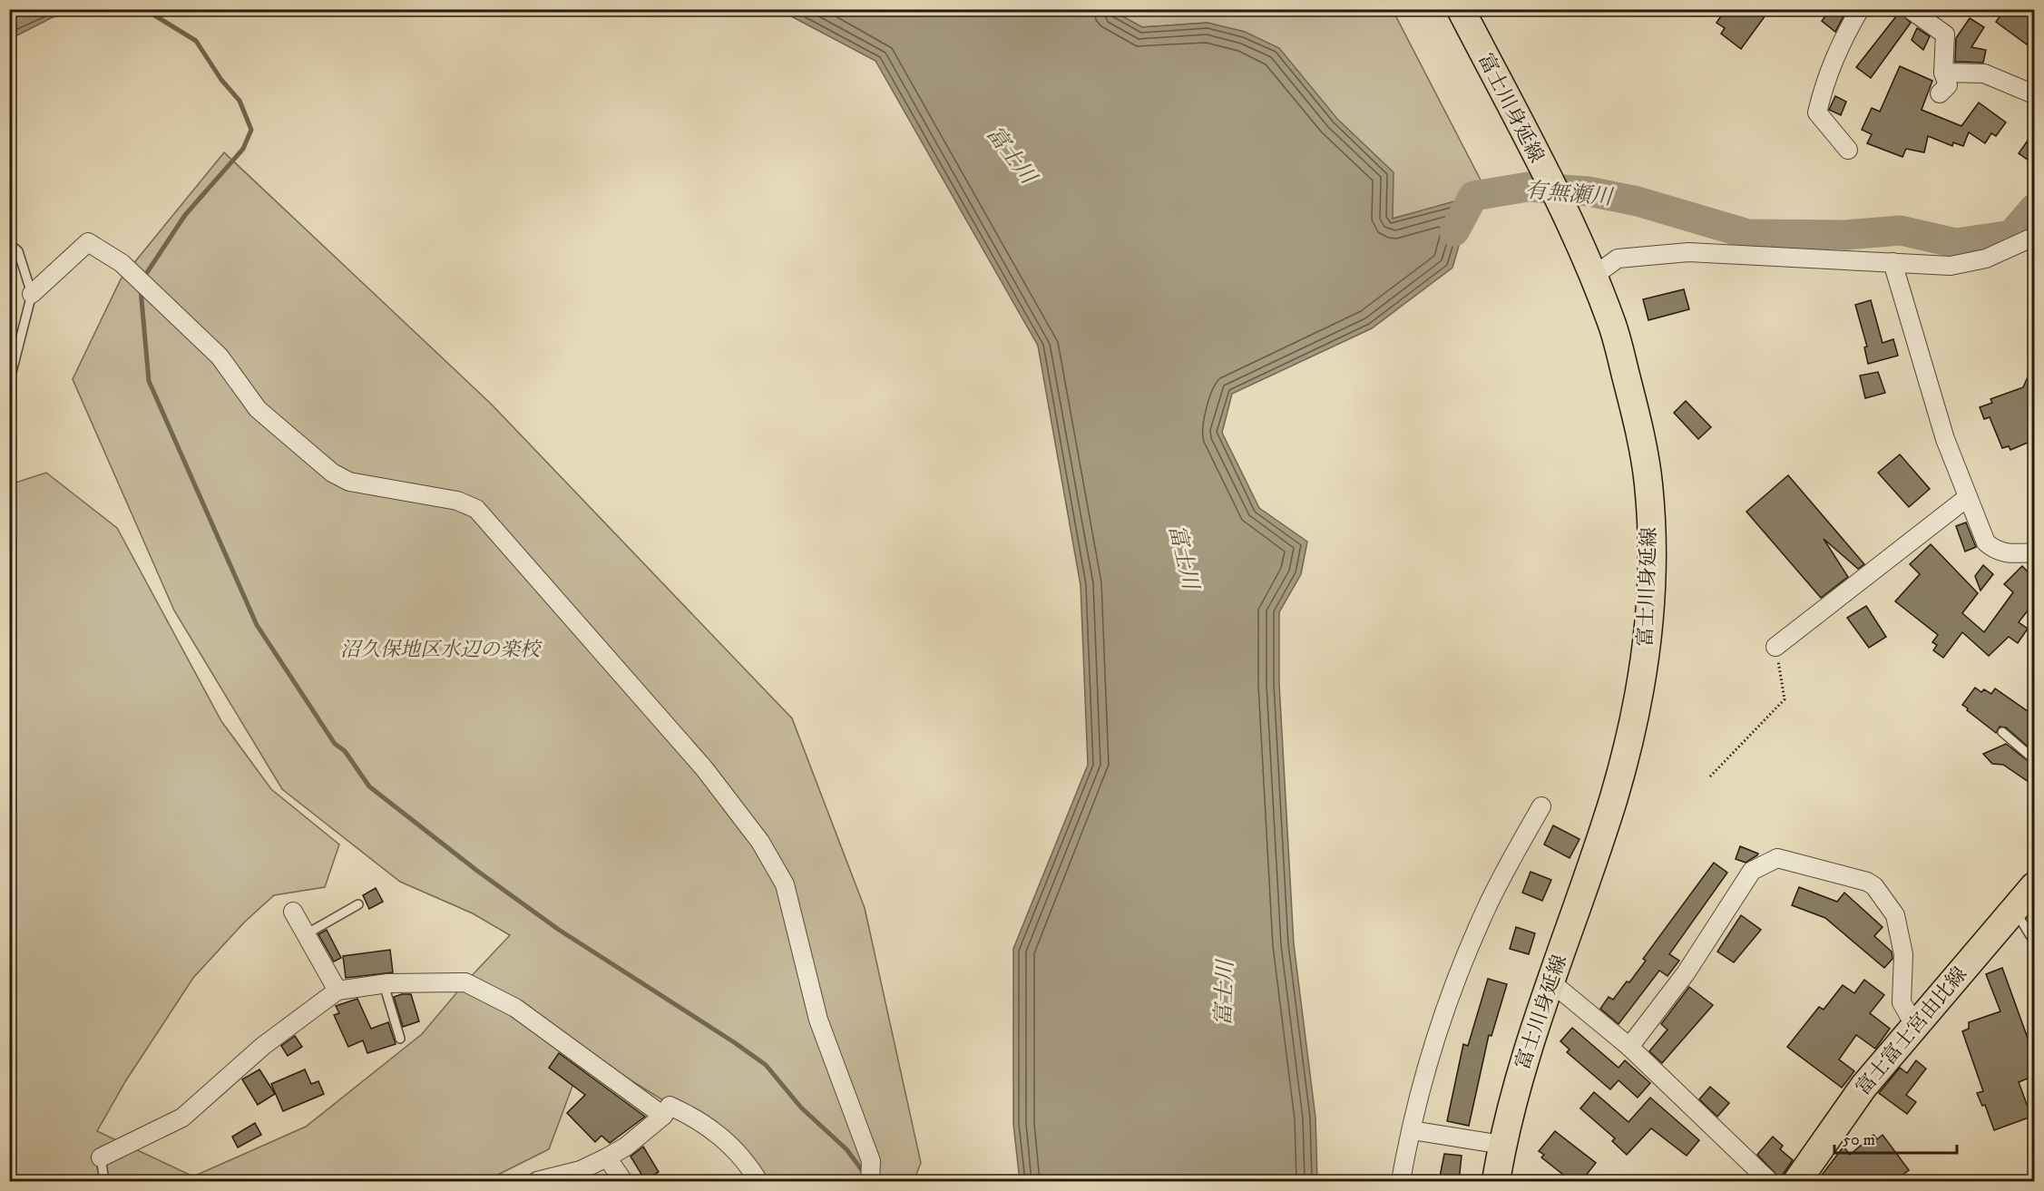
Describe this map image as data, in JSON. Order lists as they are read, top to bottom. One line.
{"streets":{"main road":["富士川身延線","富士富士宮由比線"]},"water":["富士川","有無瀬川"],"parks":["沼久保地区水辺の楽校"],"scale_bar":"50 m"}
